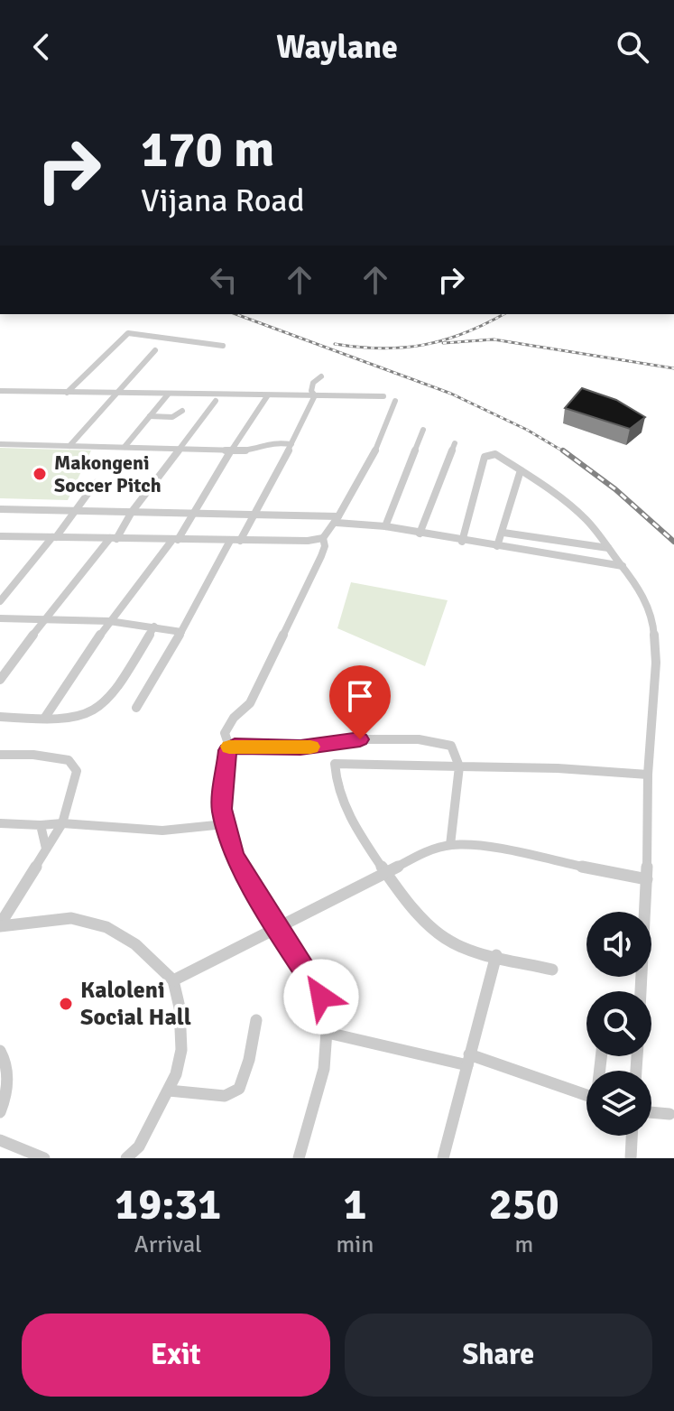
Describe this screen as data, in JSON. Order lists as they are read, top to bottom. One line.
{"places":["Makongeni Soccer Pitch","Kaloleni Social Hall"],"page":{"header":"Waylane","turn":["170 m","Vijana Road"],"eta":["19:31","Arrival","1","min","250","m"],"buttons":["Exit","Share"]}}
